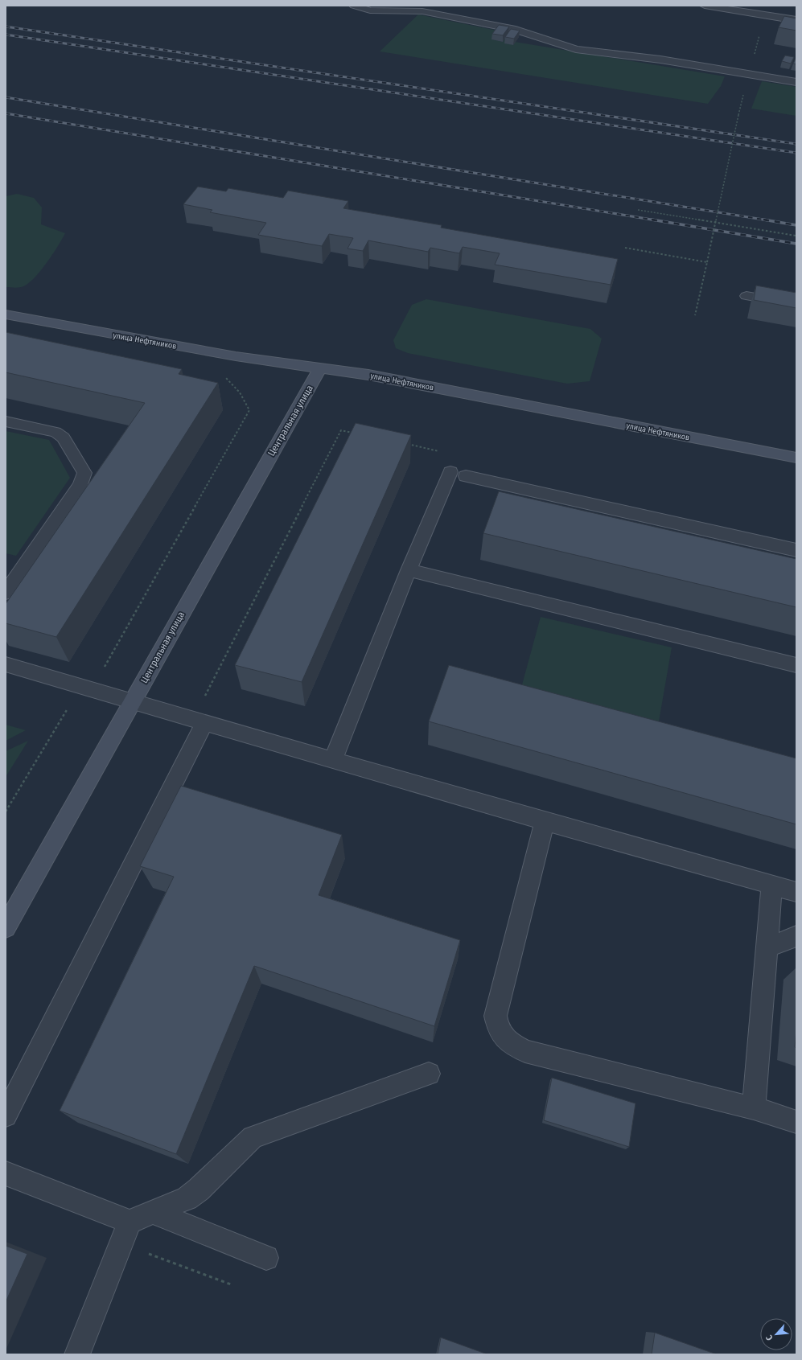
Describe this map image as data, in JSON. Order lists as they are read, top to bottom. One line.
{"streets":{"street":["улица Нефтяников","Центральная улица"]},"crossings":[["улица Нефтяников","Центральная улица"]],"north":"bottom left"}
